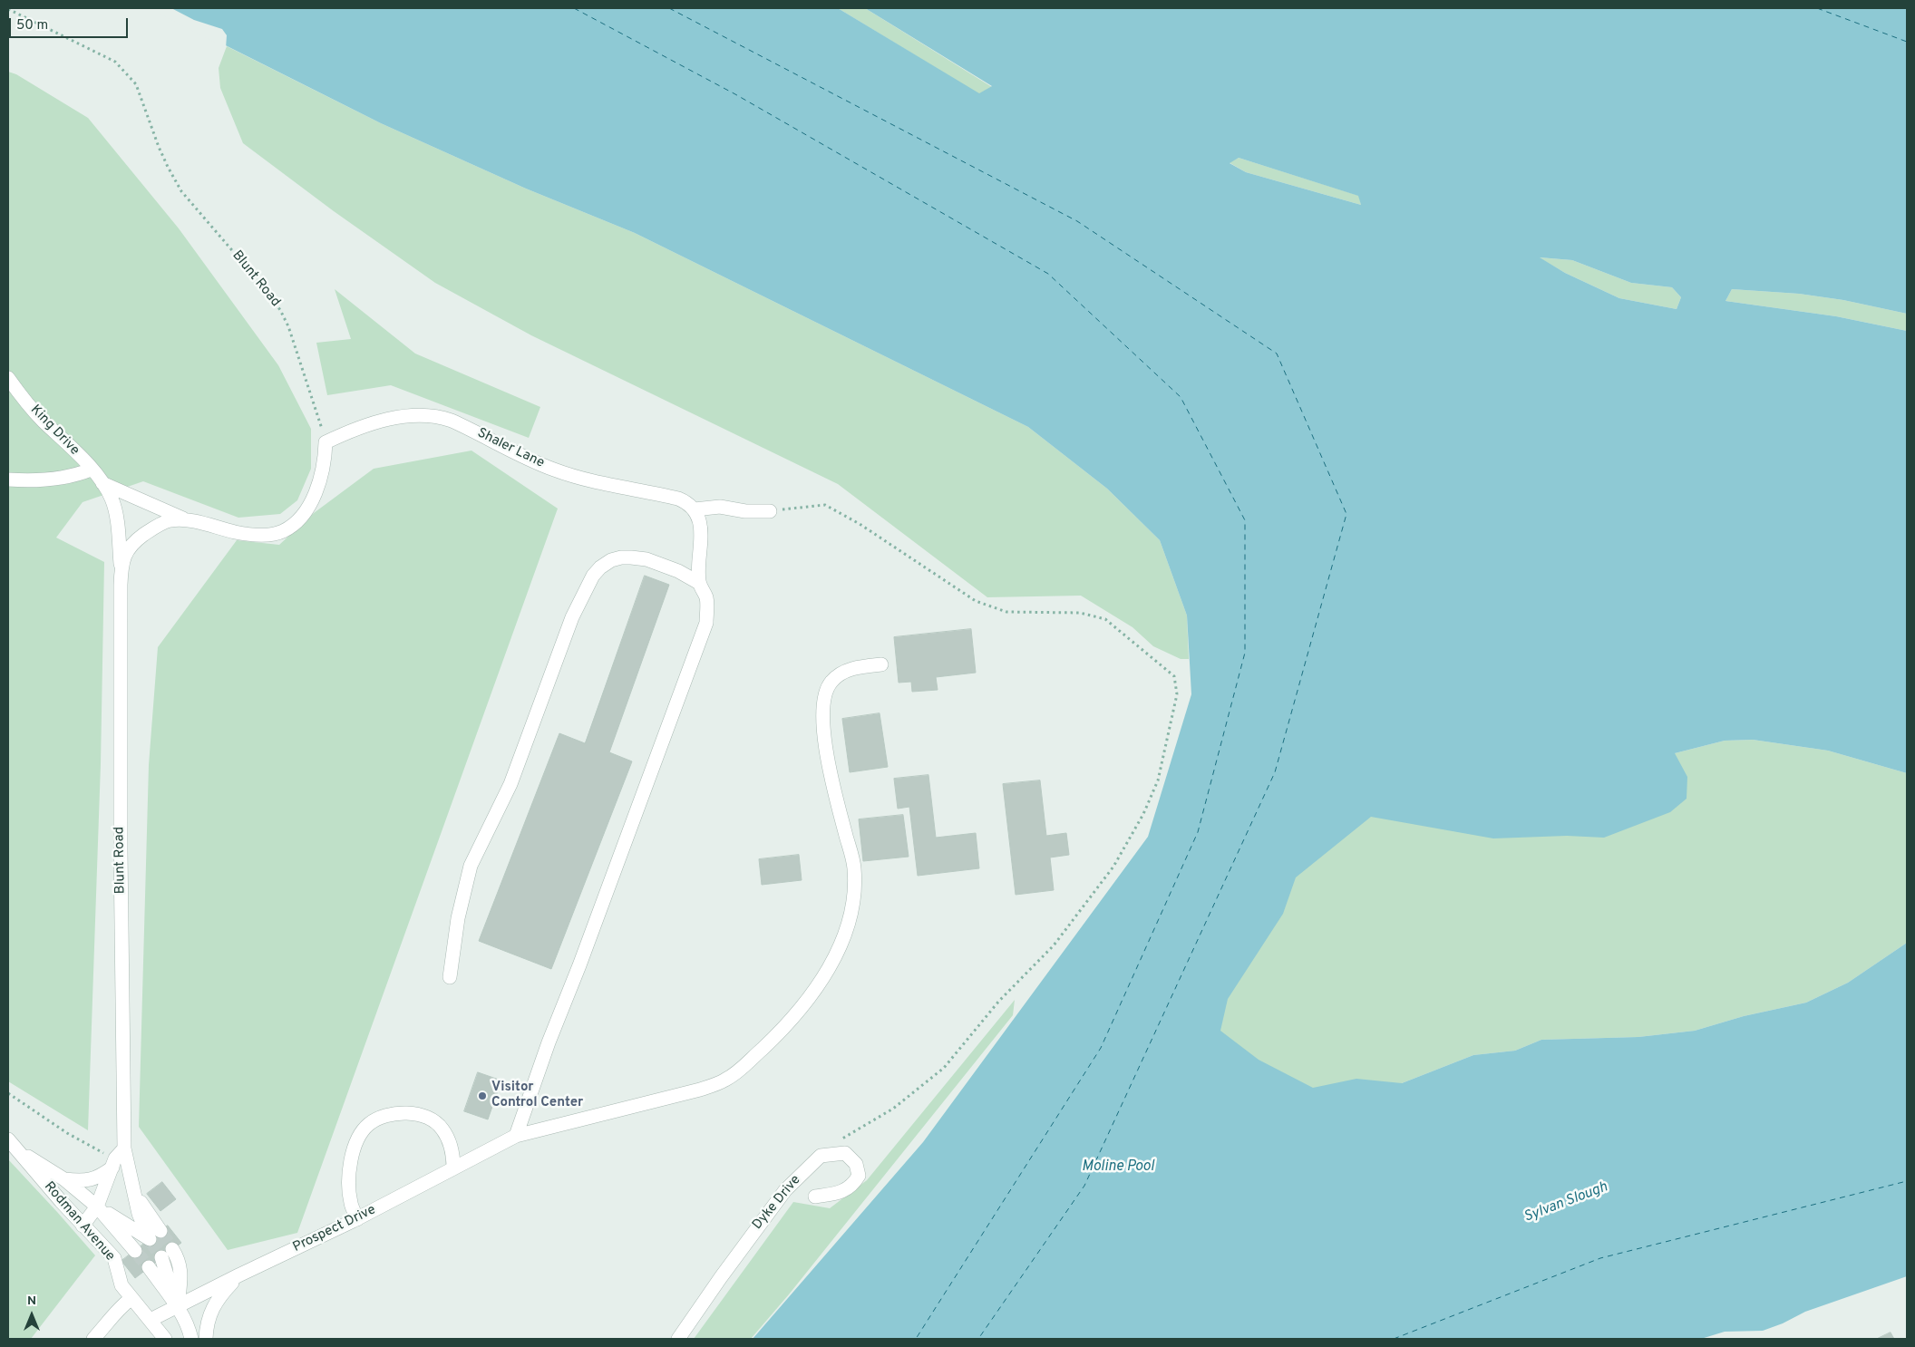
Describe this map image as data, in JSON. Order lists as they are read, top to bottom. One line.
{"streets":{"street":["Blunt Road","King Drive","Shaler Lane","Dyke Drive","Rodman Avenue","Prospect Drive"]},"crossings":[["Blunt Road","King Drive"],["Blunt Road","Shaler Lane"],["Blunt Road","Rodman Avenue"],["Rodman Avenue","Prospect Drive"]],"water":["Moline Pool","Sylvan Slough"],"places":["Visitor Control Center"],"scale_bar":"50 m","north":"top"}
